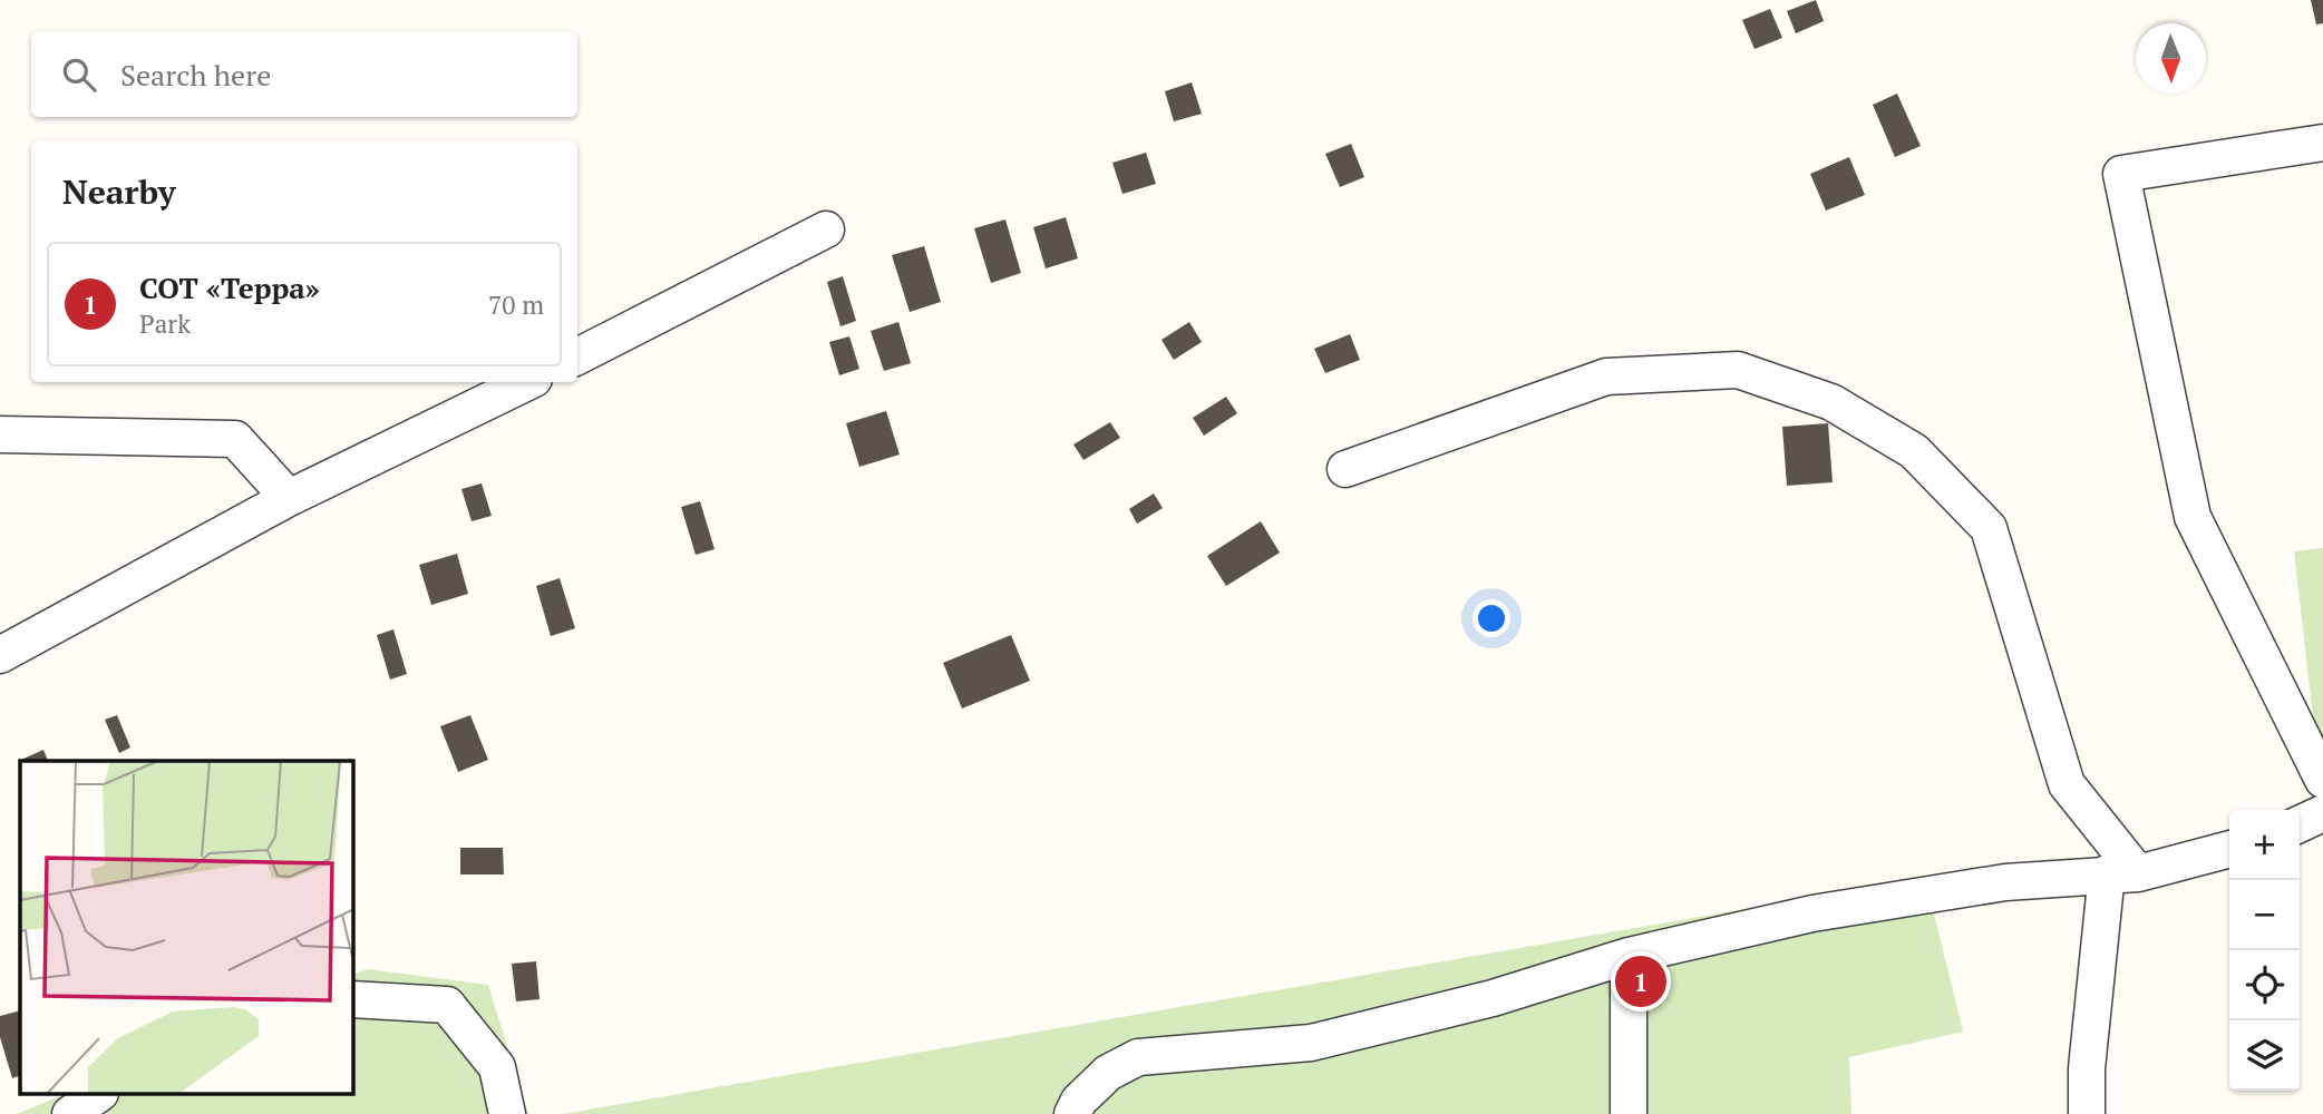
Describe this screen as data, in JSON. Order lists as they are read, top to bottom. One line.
{"north":"bottom","page":{"search":"Search here","heading":"Nearby","list":[{"mark":"1","name":"СОТ «Терра»","note":"Park","value":"70 m"}],"map_buttons":["+","−"],"pins":"1"}}
